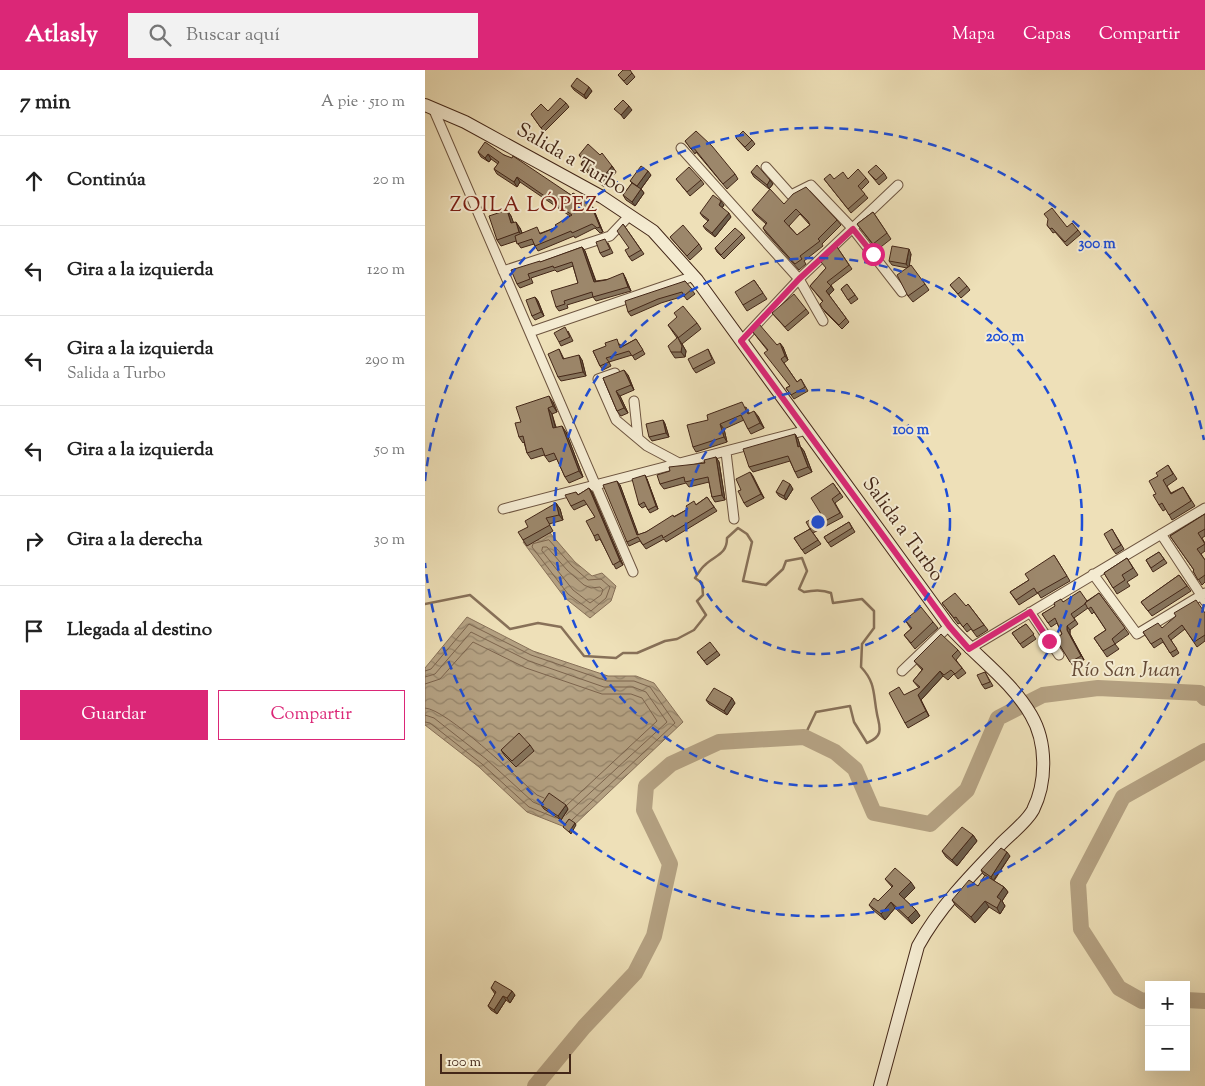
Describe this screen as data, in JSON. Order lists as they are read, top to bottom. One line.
{"streets":{"main road":["Salida a Turbo"]},"districts":["ZOILA LÓPEZ"],"water":["Río San Juan"],"scale_bar":"100 m","page":{"header":"Atlasly","search":"Buscar aquí","nav":["Mapa","Capas","Compartir"],"heading":["7 min","A pie · 510 m"],"list":[["Continúa","20 m"],["Gira a la izquierda","120 m"],["Gira a la izquierda","Salida a Turbo","290 m"],["Gira a la izquierda","50 m"],["Gira a la derecha","30 m"],"Llegada al destino"],"buttons":["Guardar","Compartir"],"map_buttons":["+","−"],"scale":"100 m"},"rings":["300 m","200 m","100 m"]}
